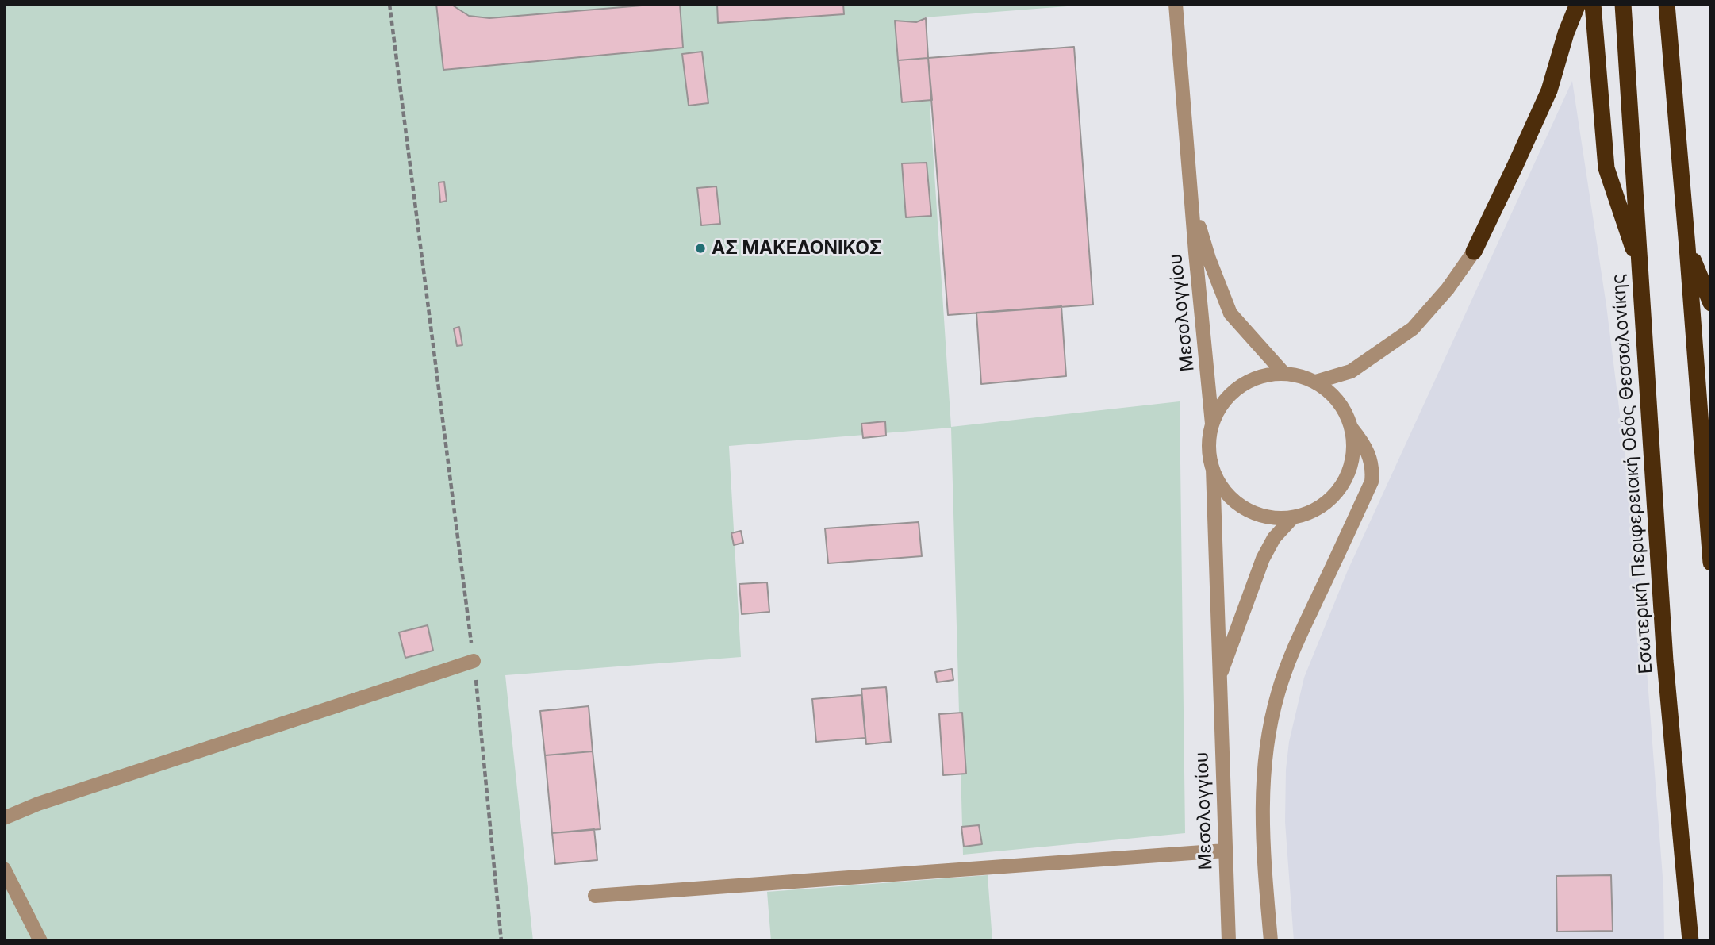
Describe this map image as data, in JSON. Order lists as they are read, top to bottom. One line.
{"streets":{"highway":["Εσωτερική Περιφερειακή Οδός Θεσσαλονίκης"],"street":["Μεσολογγίου"]},"places":["ΑΣ ΜΑΚΕΔΟΝΙΚΟΣ"]}
